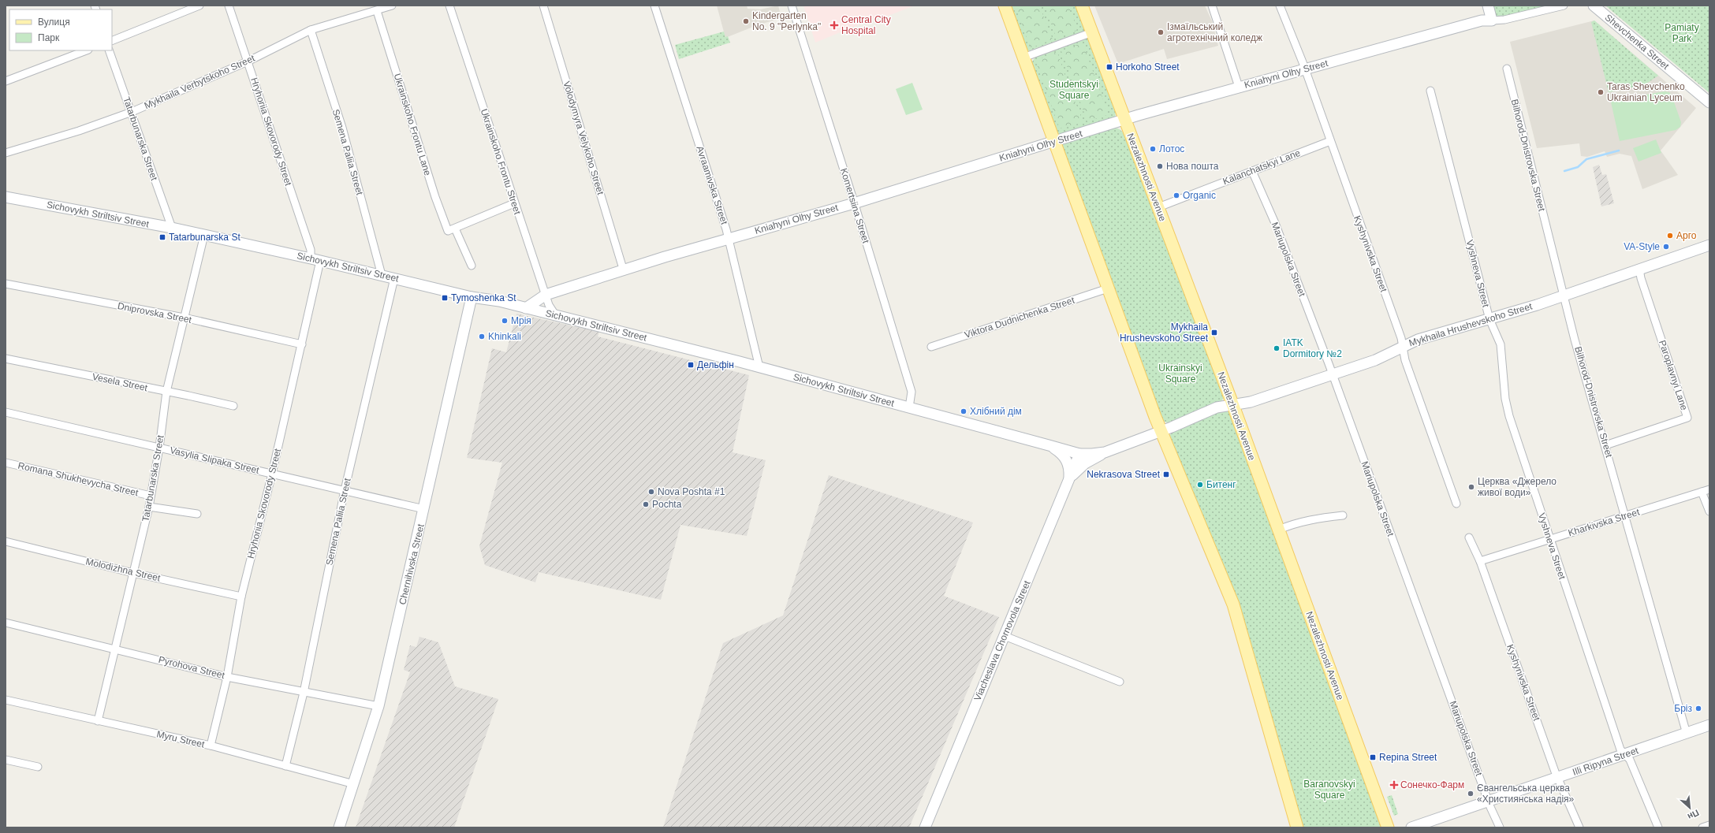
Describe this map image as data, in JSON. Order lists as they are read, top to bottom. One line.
{"streets":{"main road":["Nezalezhnosti Avenue"],"street":["Shevchenka Street","Kniahyni Olhy Street","Mykhaila Verbytskoho Street","Ukrainskoho Frontu Lane","Hryhoriia Skovorody Street","Volodymyra Velykoho Street","Tatarbunarska Street","Semena Paliia Street","Bilhorod-Dnistrovska Street","Ukrainskoho Frontu Street","Kalanchatskyi Lane","Avraamivska Street","Komertsiina Street","Sichovykh Striltsiv Street","Kyshynivska Street","Mariupolska Street","Vyshneva Street","Dniprovska Street","Viktora Dudnichenka Street","Mykhaila Hrushevskoho Street","Paroplavnyi Lane","Vesela Street","Vasylia Slipaka Street","Romana Shukhevycha Street","Kharkivska Street","Chernihivska Street","Molodizhna Street","Viacheslava Chornovola Street","Pyrohova Street","Myru Street","Illi Ripyna Street"]},"crossings":[["Kniahyni Olhy Street","Volodymyra Velykoho Street"],["Kniahyni Olhy Street","Ukrainskoho Frontu Street"],["Kniahyni Olhy Street","Nezalezhnosti Avenue"],["Kniahyni Olhy Street","Avraamivska Street"],["Kniahyni Olhy Street","Komertsiina Street"],["Kniahyni Olhy Street","Sichovykh Striltsiv Street"],["Kniahyni Olhy Street","Kyshynivska Street"],["Mykhaila Verbytskoho Street","Ukrainskoho Frontu Lane"],["Mykhaila Verbytskoho Street","Hryhoriia Skovorody Street"],["Mykhaila Verbytskoho Street","Tatarbunarska Street"],["Mykhaila Verbytskoho Street","Semena Paliia Street"],["Hryhoriia Skovorody Street","Sichovykh Striltsiv Street"],["Hryhoriia Skovorody Street","Dniprovska Street"],["Hryhoriia Skovorody Street","Vasylia Slipaka Street"],["Hryhoriia Skovorody Street","Molodizhna Street"],["Hryhoriia Skovorody Street","Pyrohova Street"],["Hryhoriia Skovorody Street","Myru Street"],["Tatarbunarska Street","Sichovykh Striltsiv Street"],["Tatarbunarska Street","Dniprovska Street"],["Tatarbunarska Street","Vesela Street"],["Tatarbunarska Street","Vasylia Slipaka Street"],["Tatarbunarska Street","Romana Shukhevycha Street"],["Tatarbunarska Street","Molodizhna Street"],["Tatarbunarska Street","Pyrohova Street"],["Tatarbunarska Street","Myru Street"],["Semena Paliia Street","Sichovykh Striltsiv Street"],["Semena Paliia Street","Vasylia Slipaka Street"],["Semena Paliia Street","Pyrohova Street"],["Semena Paliia Street","Myru Street"],["Bilhorod-Dnistrovska Street","Mykhaila Hrushevskoho Street"],["Bilhorod-Dnistrovska Street","Paroplavnyi Lane"],["Bilhorod-Dnistrovska Street","Kharkivska Street"],["Bilhorod-Dnistrovska Street","Illi Ripyna Street"],["Ukrainskoho Frontu Street","Sichovykh Striltsiv Street"],["Kalanchatskyi Lane","Nezalezhnosti Avenue"],["Kalanchatskyi Lane","Kyshynivska Street"],["Kalanchatskyi Lane","Mariupolska Street"],["Nezalezhnosti Avenue","Mykhaila Hrushevskoho Street"],["Avraamivska Street","Sichovykh Striltsiv Street"],["Komertsiina Street","Sichovykh Striltsiv Street"],["Sichovykh Striltsiv Street","Mykhaila Hrushevskoho Street"],["Sichovykh Striltsiv Street","Chernihivska Street"],["Sichovykh Striltsiv Street","Viacheslava Chornovola Street"],["Kyshynivska Street","Mykhaila Hrushevskoho Street"],["Kyshynivska Street","Kharkivska Street"],["Kyshynivska Street","Illi Ripyna Street"],["Mariupolska Street","Mykhaila Hrushevskoho Street"],["Mariupolska Street","Illi Ripyna Street"],["Vyshneva Street","Mykhaila Hrushevskoho Street"],["Vyshneva Street","Kharkivska Street"],["Vyshneva Street","Illi Ripyna Street"],["Mykhaila Hrushevskoho Street","Paroplavnyi Lane"],["Vasylia Slipaka Street","Chernihivska Street"],["Chernihivska Street","Pyrohova Street"],["Chernihivska Street","Myru Street"]],"parks":["Pamiaty Park","Studentskyi Square","Ukrainskyi Square","Baranovskyi Square"],"places":{"other":["Kindergarten No. 9 \"Perlynka\"","Ізмаїльський агротехнічний коледж","Taras Shevchenko Ukrainian Lyceum","Лотос","Нова пошта","Organic","Арго","VA-Style","Мрія","Khinkali","IATK Dormitory №2","Хлібний дім","Битенг","Церква «Джерело живої води»","Nova Poshta #1","Pochta","Бріз","Євангельська церква «Християнська надія»"],"health":["Central City Hospital","Сонечко-Фарм"],"transit":["Horkoho Street","Tatarbunarska St","Tymoshenka St","Mykhaila Hrushevskoho Street","Дельфін","Nekrasova Street","Repina Street"]},"legend":["Вулиця","Парк"],"north":"bottom right"}
